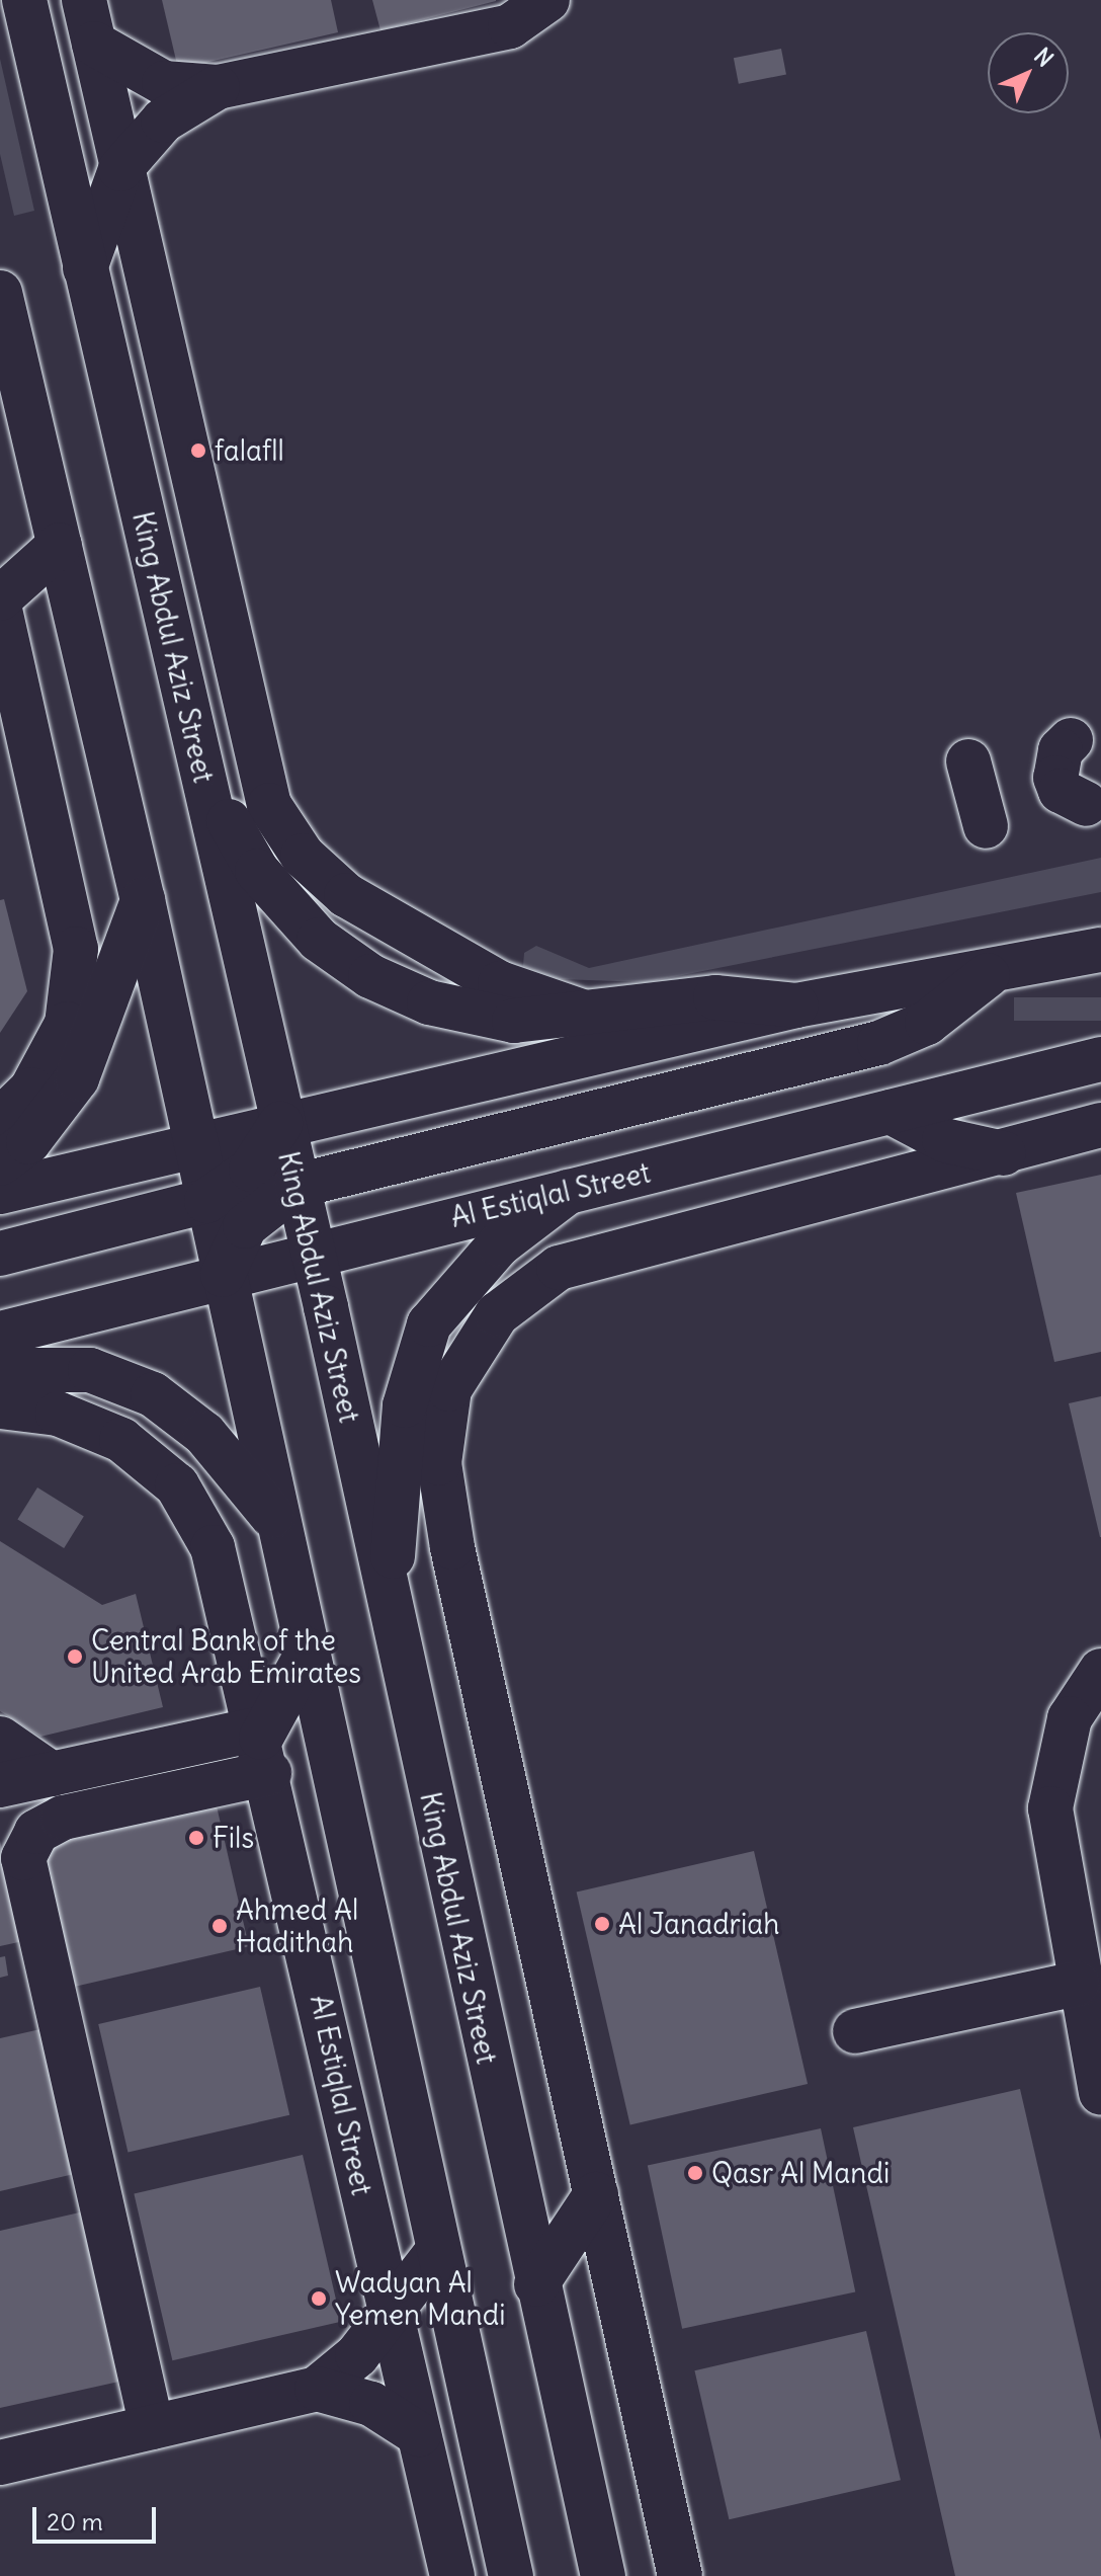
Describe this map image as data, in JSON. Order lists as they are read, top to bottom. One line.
{"streets":{"main road":["King Abdul Aziz Street","Al Estiqlal Street"]},"crossings":[["King Abdul Aziz Street","Al Estiqlal Street"]],"places":["falafll","Central Bank of the United Arab Emirates","Fils","Al Janadriah","Ahmed Al Hadithah","Qasr Al Mandi","Wadyan Al Yemen Mandi"],"scale_bar":"20 m","north":"top right"}
